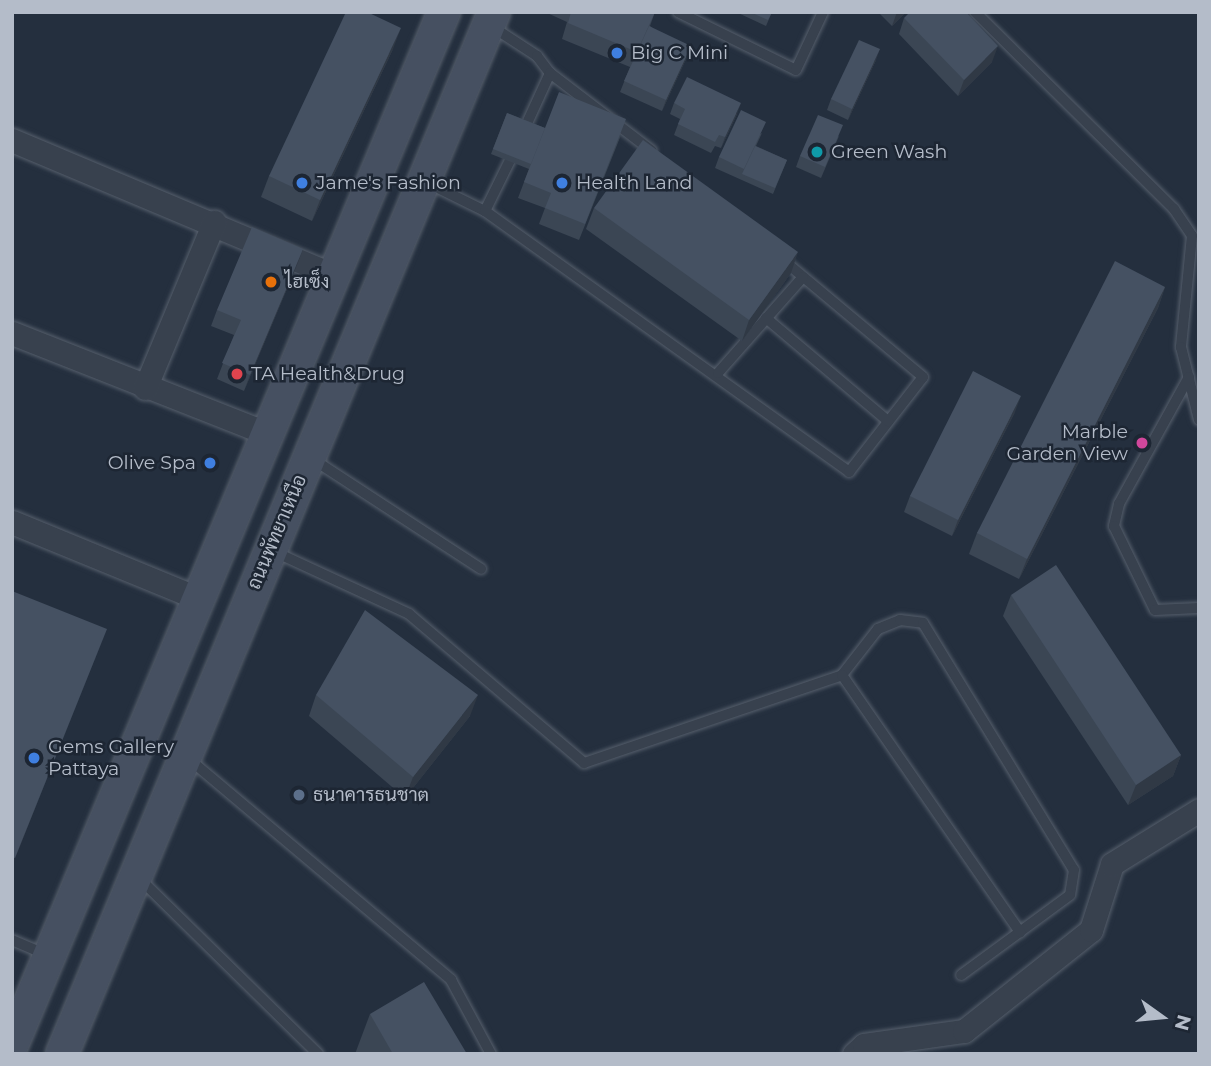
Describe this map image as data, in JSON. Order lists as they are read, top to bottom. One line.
{"streets":{"main road":["ถนนพัทยาเหนือ"]},"places":["Big C Mini","Green Wash","Jame's Fashion","Health Land","ไฮเซ็ง","TA Health&Drug","Marble Garden View","Olive Spa","Gems Gallery Pattaya","ธนาคารธนชาต"],"north":"right"}
